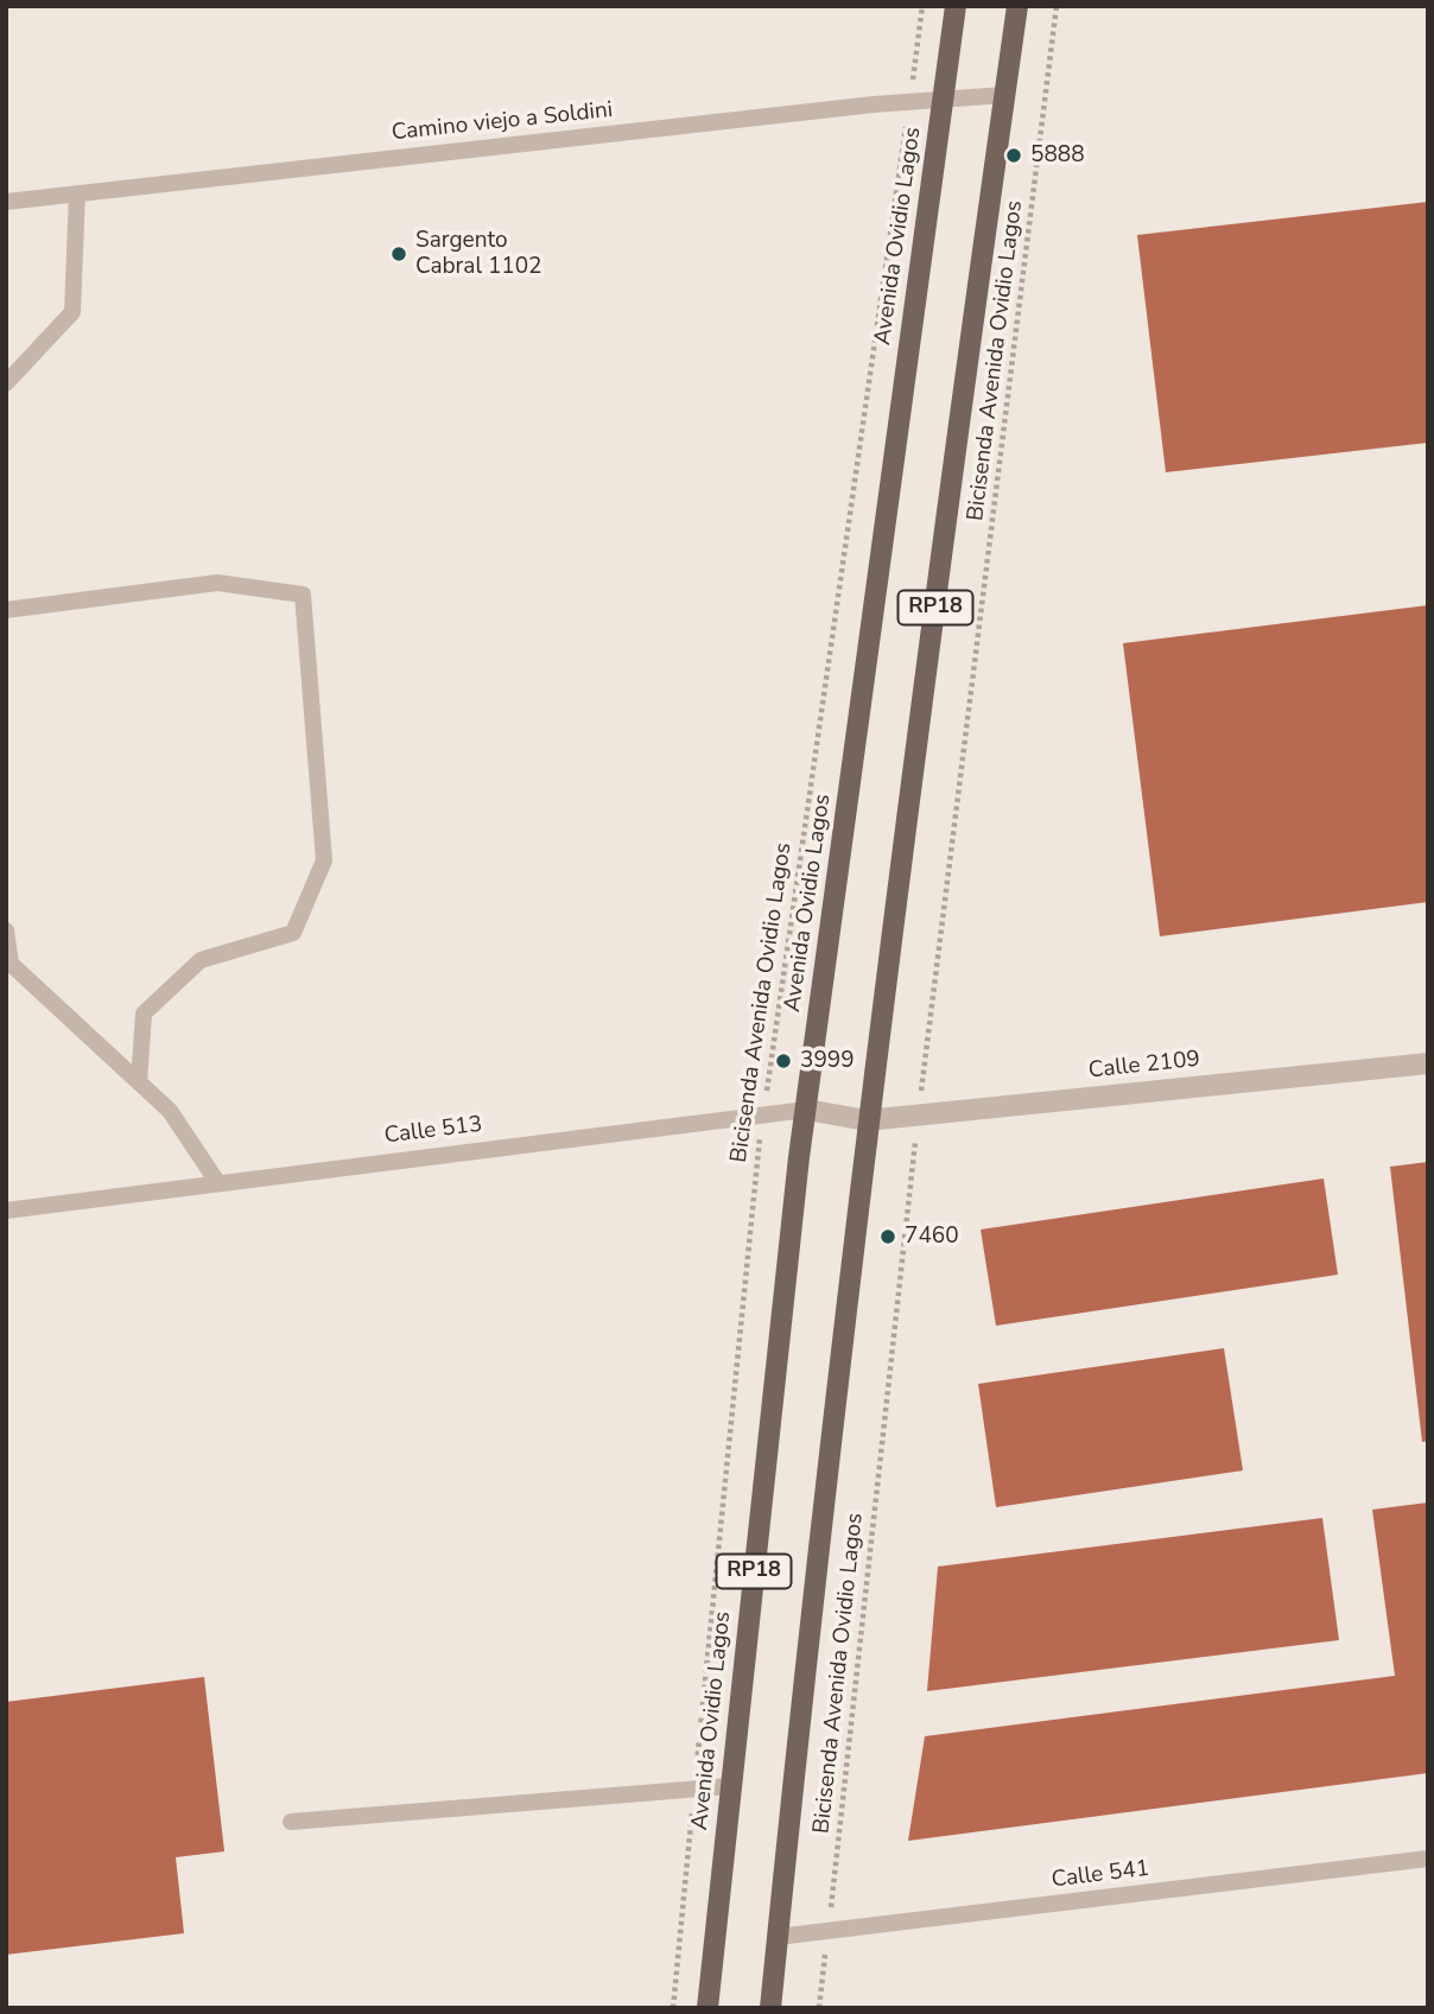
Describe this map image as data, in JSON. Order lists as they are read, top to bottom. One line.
{"streets":{"main road":["Avenida Ovidio Lagos","RP18"],"street":["Calle 2109","Calle 513"],"lane":["Camino viejo a Soldini","Calle 541"],"path":["Bicisenda Avenida Ovidio Lagos"]},"crossings":[["Camino viejo a Soldini","Avenida Ovidio Lagos"],["Camino viejo a Soldini","Bicisenda Avenida Ovidio Lagos"],["Camino viejo a Soldini","RP18"],["Avenida Ovidio Lagos","Calle 513"],["Bicisenda Avenida Ovidio Lagos","Calle 2109"],["Bicisenda Avenida Ovidio Lagos","Calle 513"],["Bicisenda Avenida Ovidio Lagos","Calle 541"],["RP18","Calle 2109"],["RP18","Calle 513"],["RP18","Calle 541"],["Calle 2109","Calle 513"]],"places":["5888","Sargento Cabral 1102","3999","7460"]}
